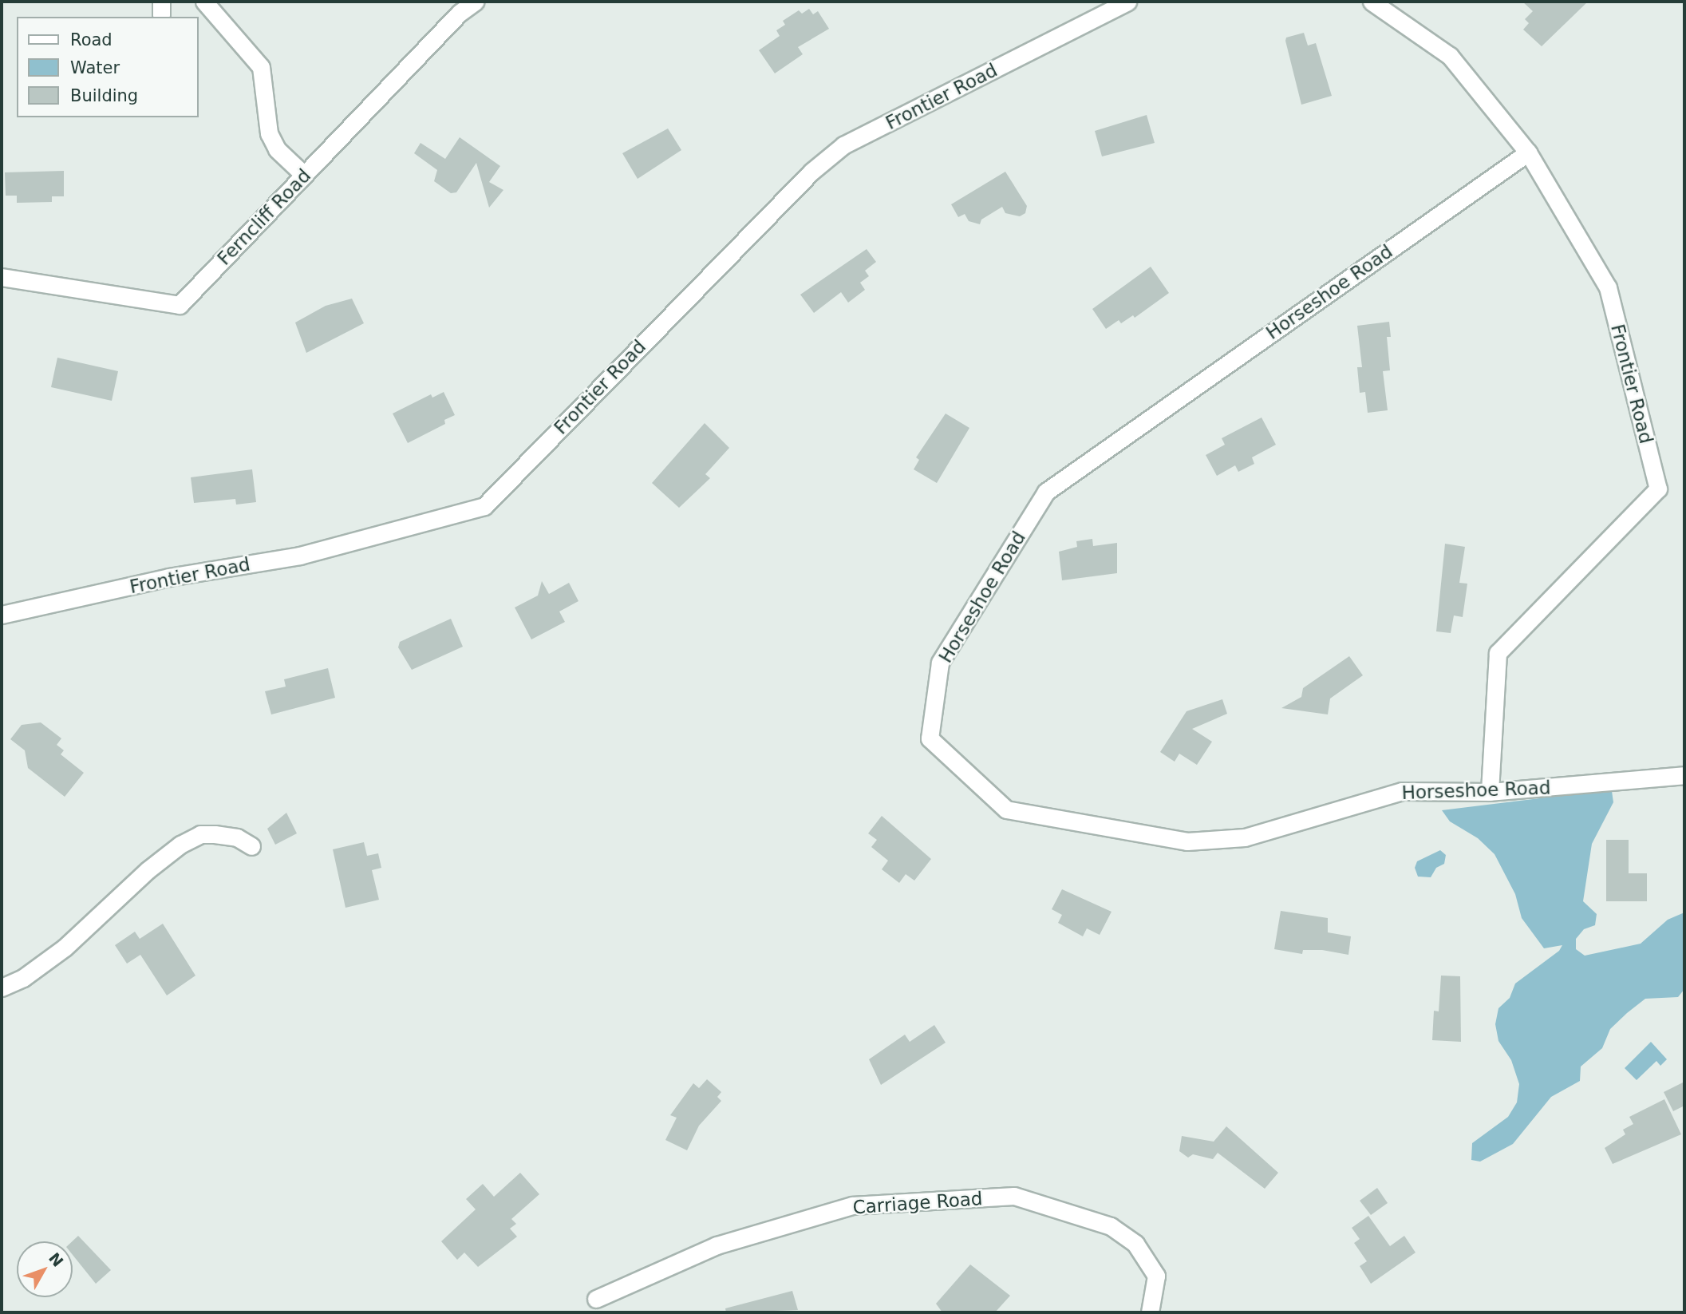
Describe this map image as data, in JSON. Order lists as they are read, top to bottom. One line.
{"streets":{"street":["Frontier Road","Ferncliff Road","Horseshoe Road","Carriage Road"]},"crossings":[["Frontier Road","Horseshoe Road"]],"legend":["Road","Water","Building"],"north":"top right"}
